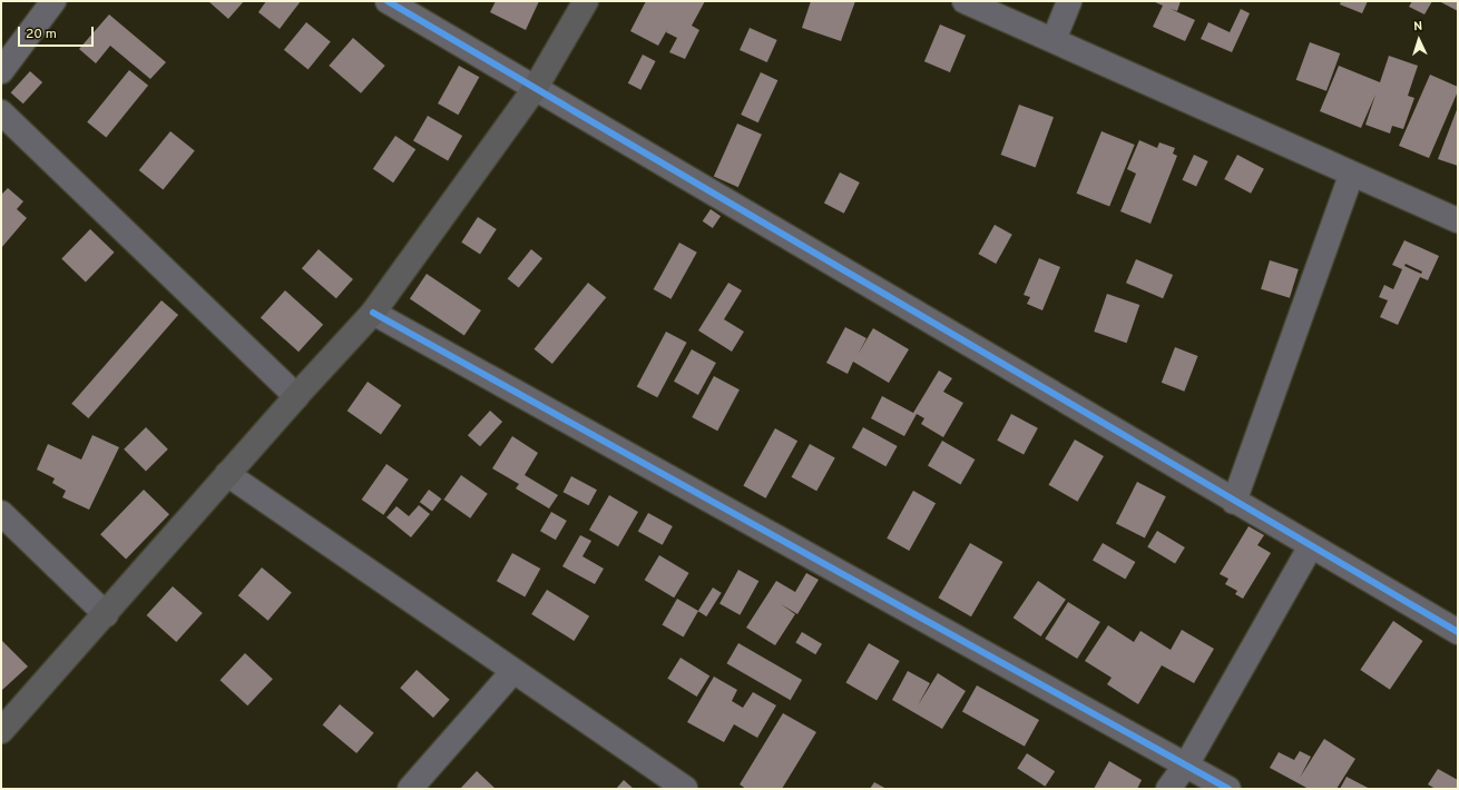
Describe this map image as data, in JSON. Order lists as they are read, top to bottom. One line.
{"scale_bar":"20 m","north":"top"}
